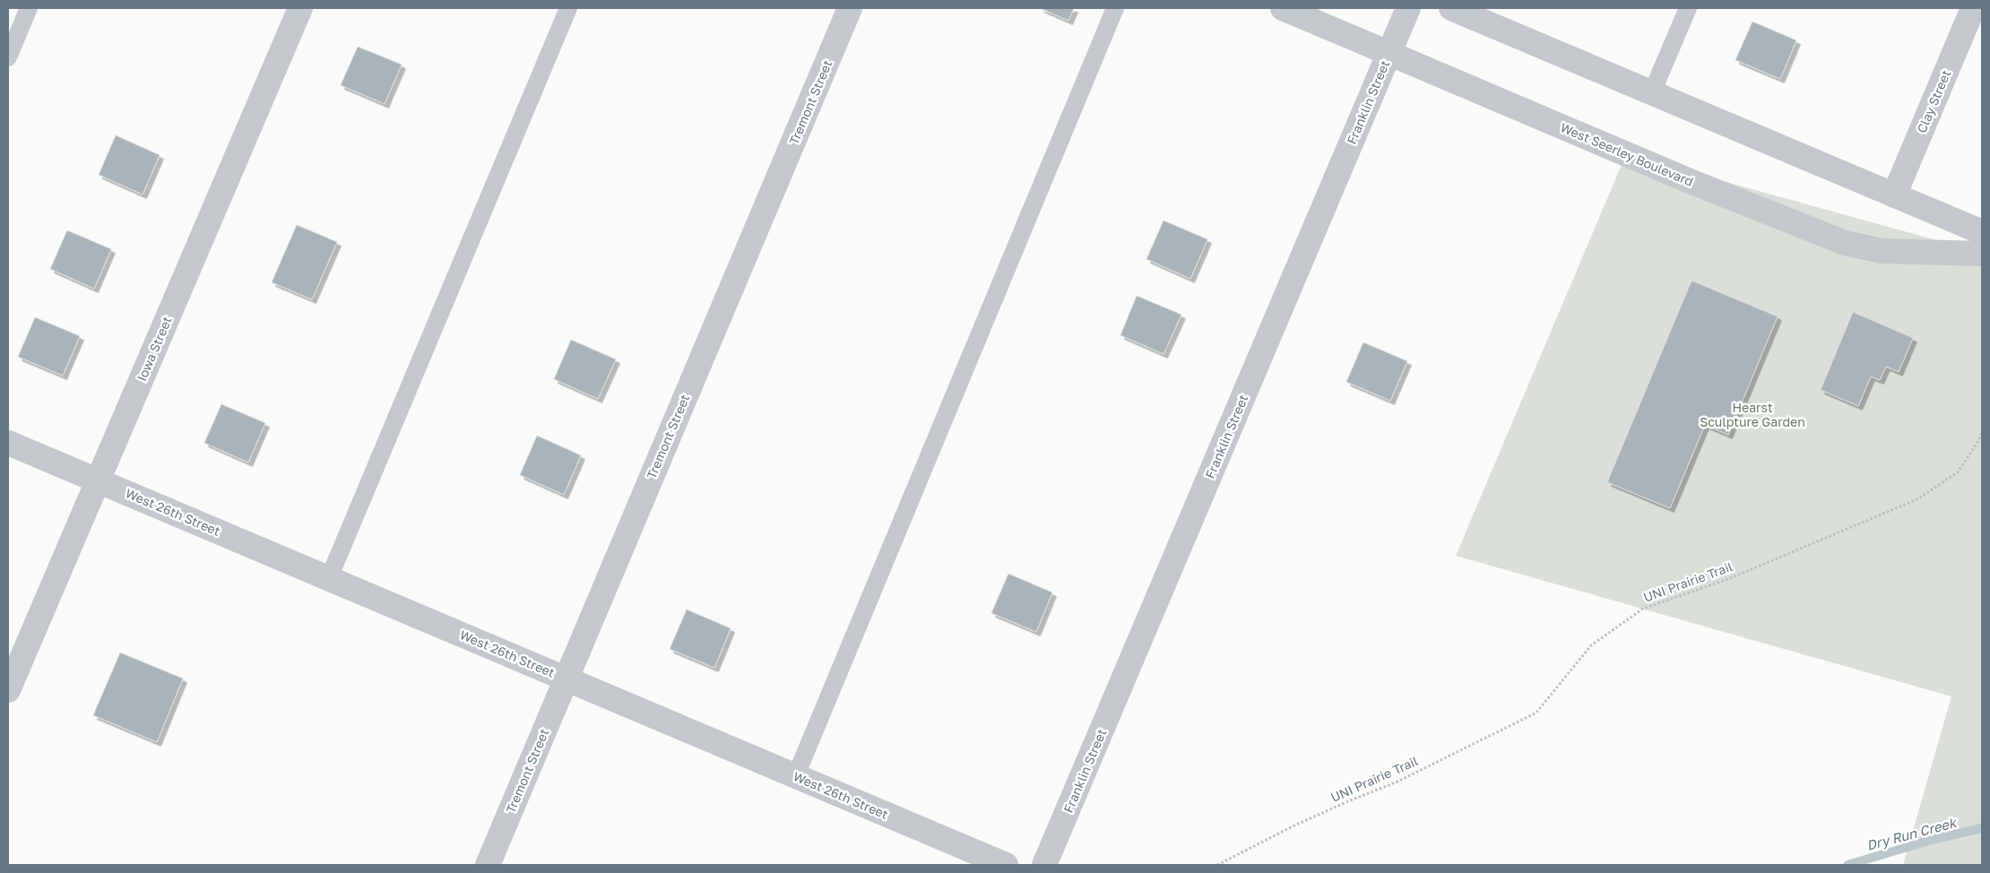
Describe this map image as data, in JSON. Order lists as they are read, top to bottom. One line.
{"streets":{"street":["Clay Street","Tremont Street","Franklin Street","West Seerley Boulevard","Iowa Street","West 26th Street"],"path":["UNI Prairie Trail"]},"crossings":[["Tremont Street","West 26th Street"],["Franklin Street","West Seerley Boulevard"],["Iowa Street","West 26th Street"]],"water":["Dry Run Creek"],"parks":["Hearst Sculpture Garden"]}
